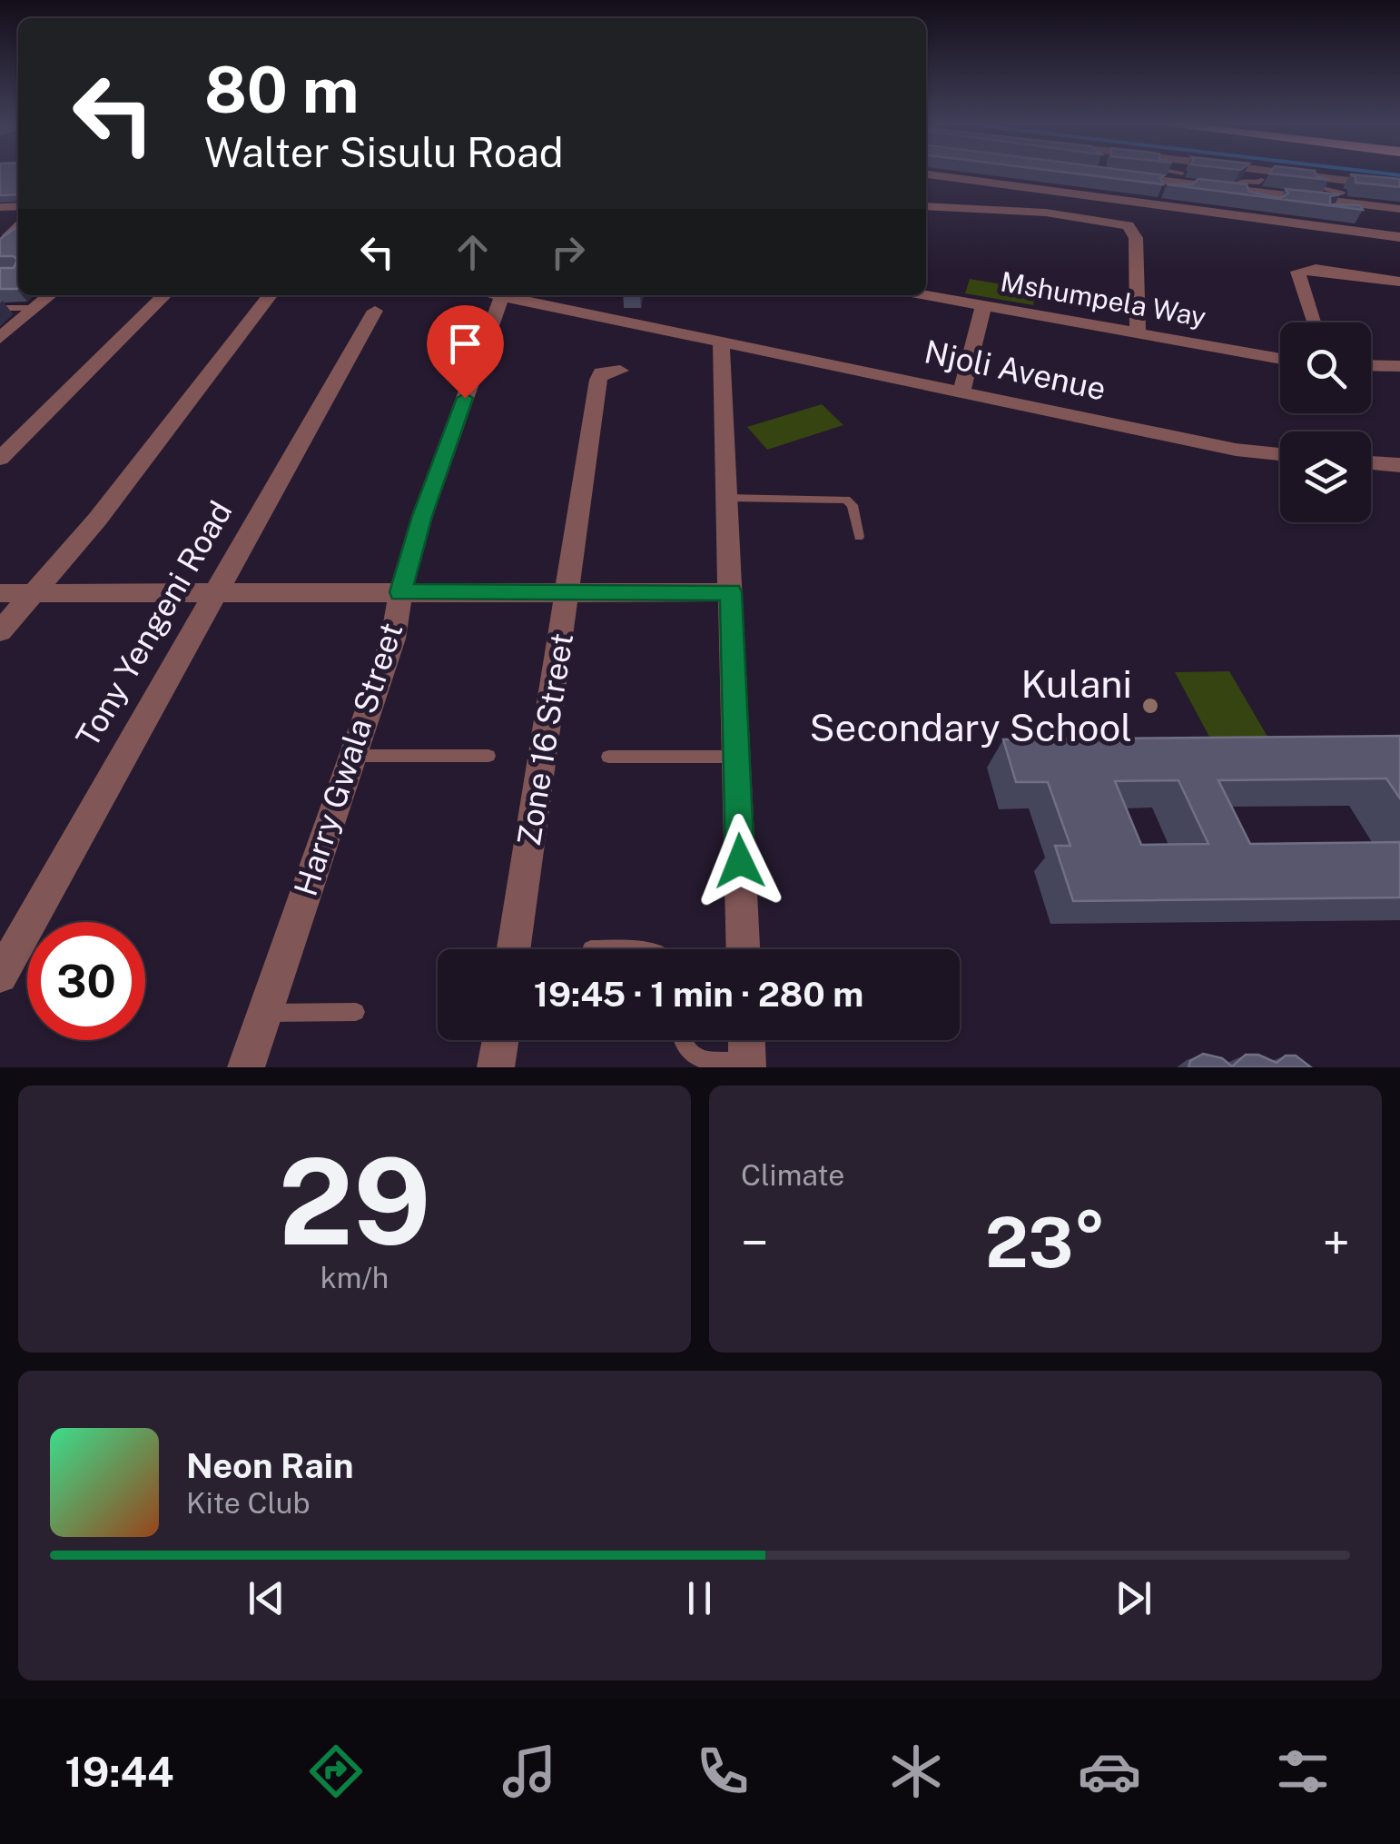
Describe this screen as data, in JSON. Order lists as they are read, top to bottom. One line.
{"streets":{"street":["Mshumpela Way","Njoli Avenue","Tony Yengeni Road","Zone 16 Street","Harry Gwala Street"]},"crossings":[["Njoli Avenue","Harry Gwala Street"]],"places":["Kulani Secondary School"],"page":{"turn":["80 m","Walter Sisulu Road"],"limit":"30","trip":"19:45 · 1 min · 280 m","tile":[["29","km/h"],"Climate"],"heat":["−","23°","+"],"song":["Neon Rain","Kite Club"],"tabs":"19:44"}}
